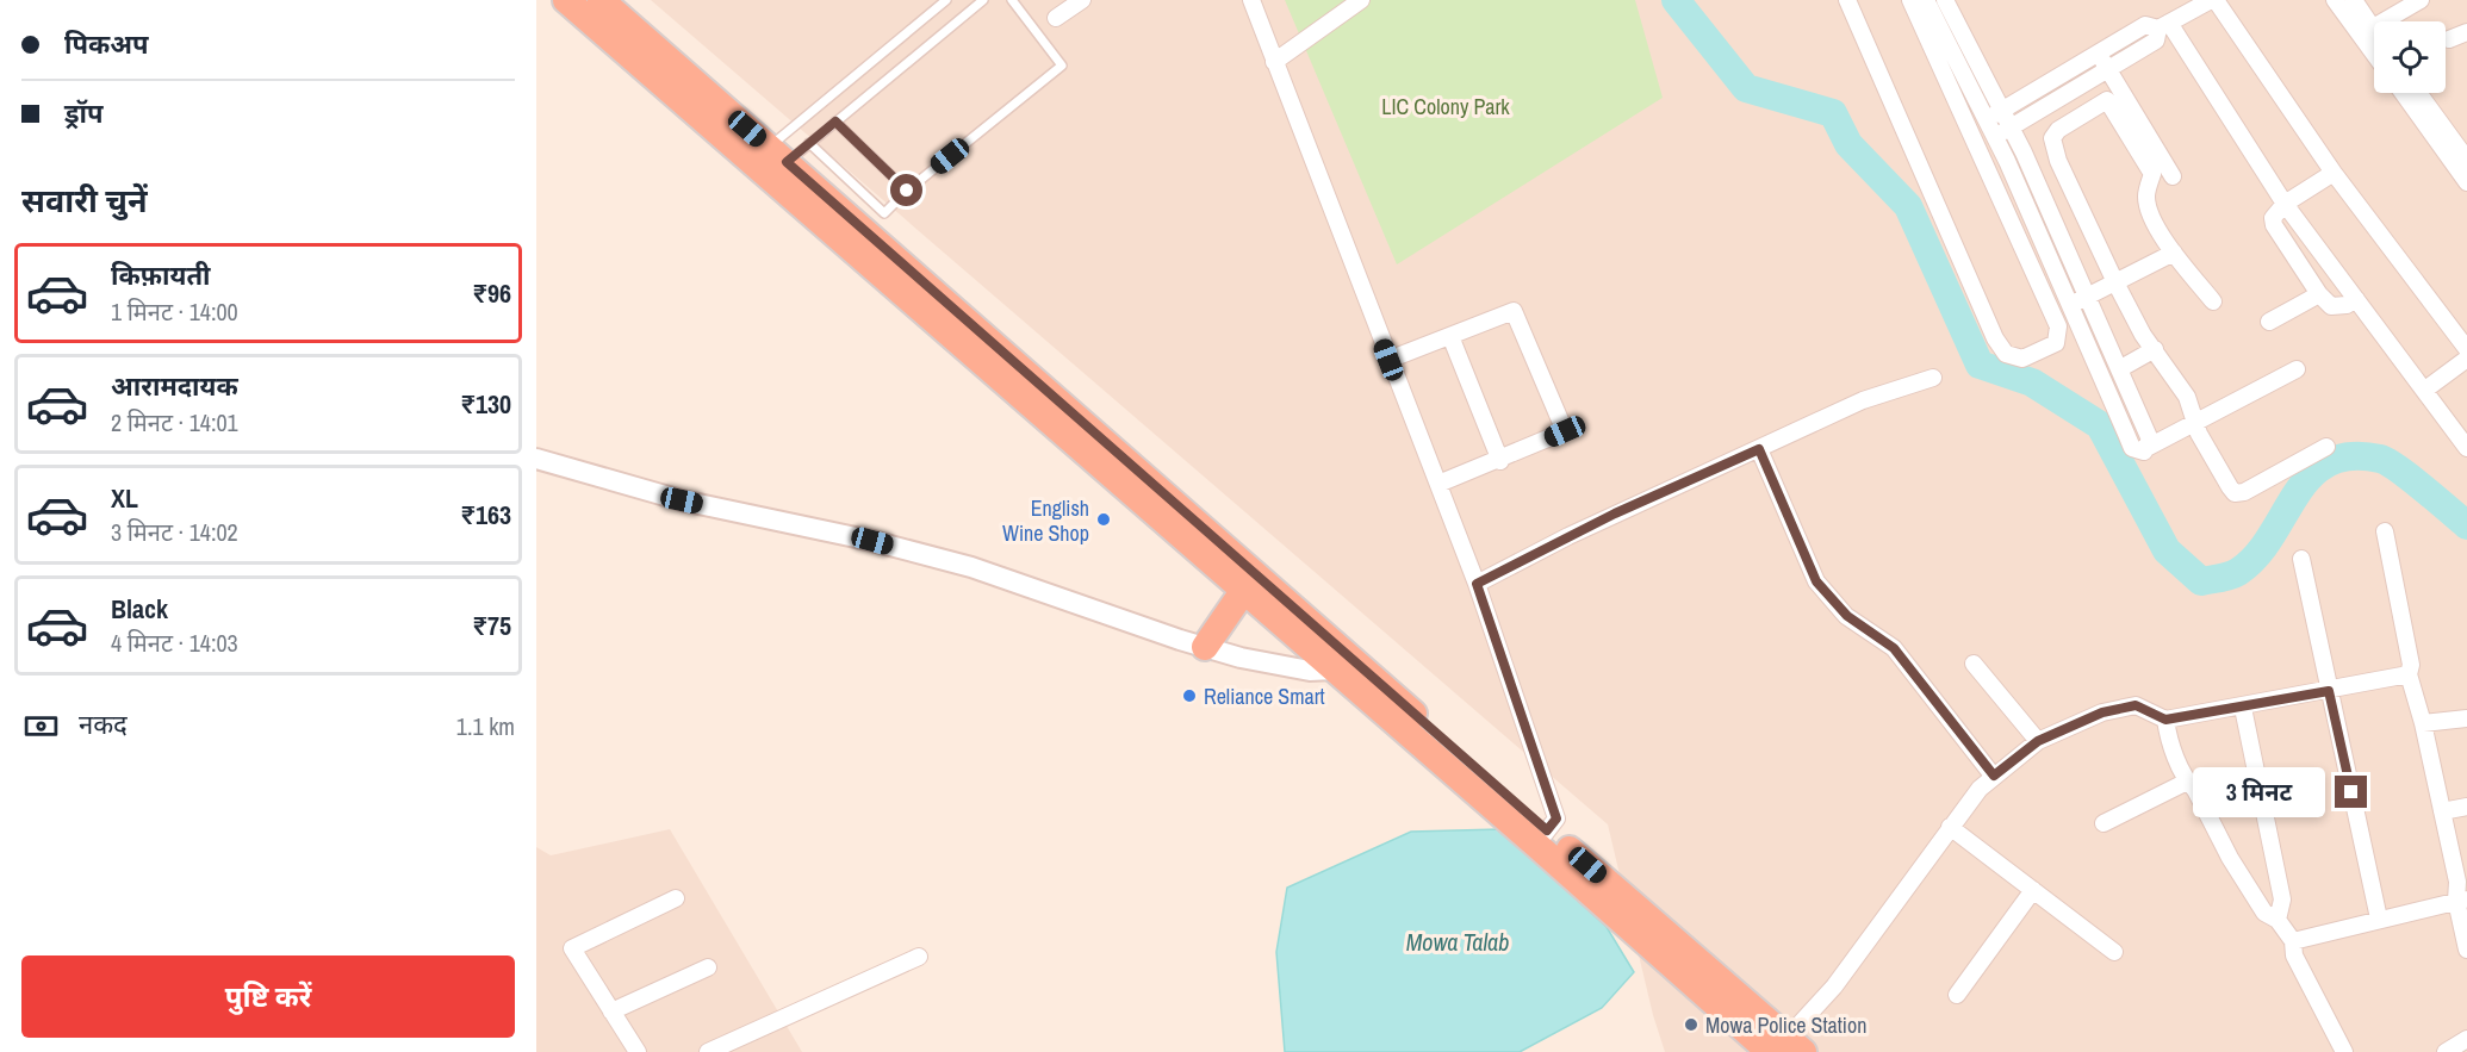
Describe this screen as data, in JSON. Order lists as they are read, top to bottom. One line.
{"water":["Mowa Talab"],"parks":["LIC Colony Park"],"places":["English Wine Shop","Reliance Smart","Mowa Police Station"],"page":{"banner":["पिकअप","ड्रॉप"],"heading":"सवारी चुनें","list":[{"name":"किफ़ायती","note":"1 मिनट · 14:00","value":"₹96"},{"name":"आरामदायक","note":"2 मिनट · 14:01","value":"₹130"},{"name":"XL","note":"3 मिनट · 14:02","value":"₹163"},{"name":"Black","note":"4 मिनट · 14:03","value":"₹75"}],"pay":["नकद","1.1 km"],"bubble":"3 मिनट","buttons":"पुष्टि करें"}}
